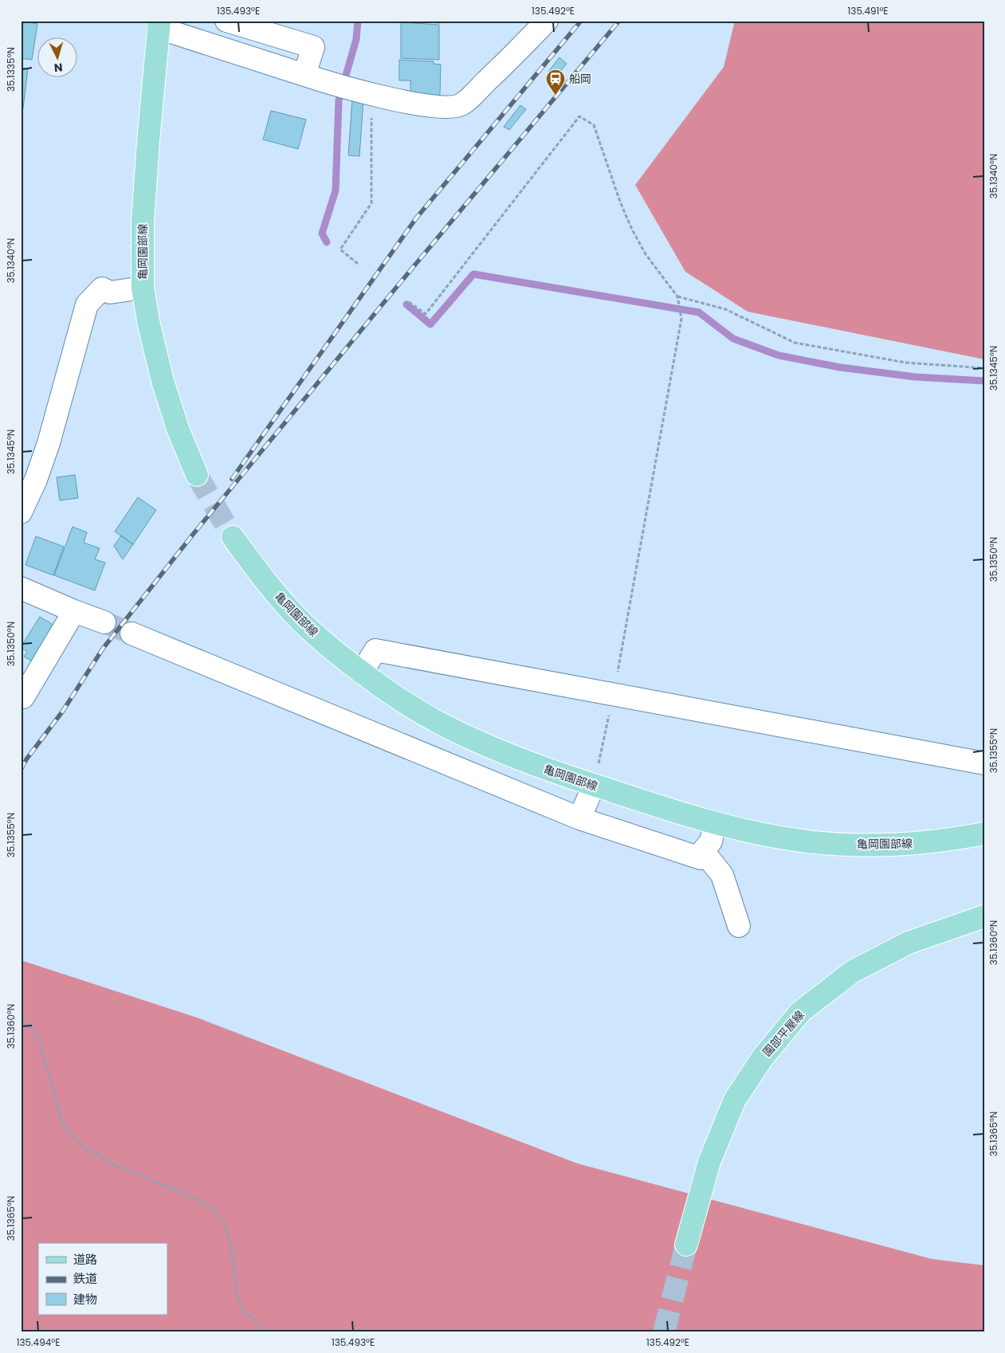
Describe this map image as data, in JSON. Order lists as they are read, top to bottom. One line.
{"streets":{"main road":["亀岡園部線","園部平屋線"]},"places":{"station":["船岡"]},"legend":["道路","鉄道","建物"],"north":"bottom","coordinates":["135.493°E","135.492°E","135.491°E","35.1335°N","35.1340°N","35.1345°N","35.1350°N","35.1355°N","35.1360°N","35.1365°N","135.494°E"]}
